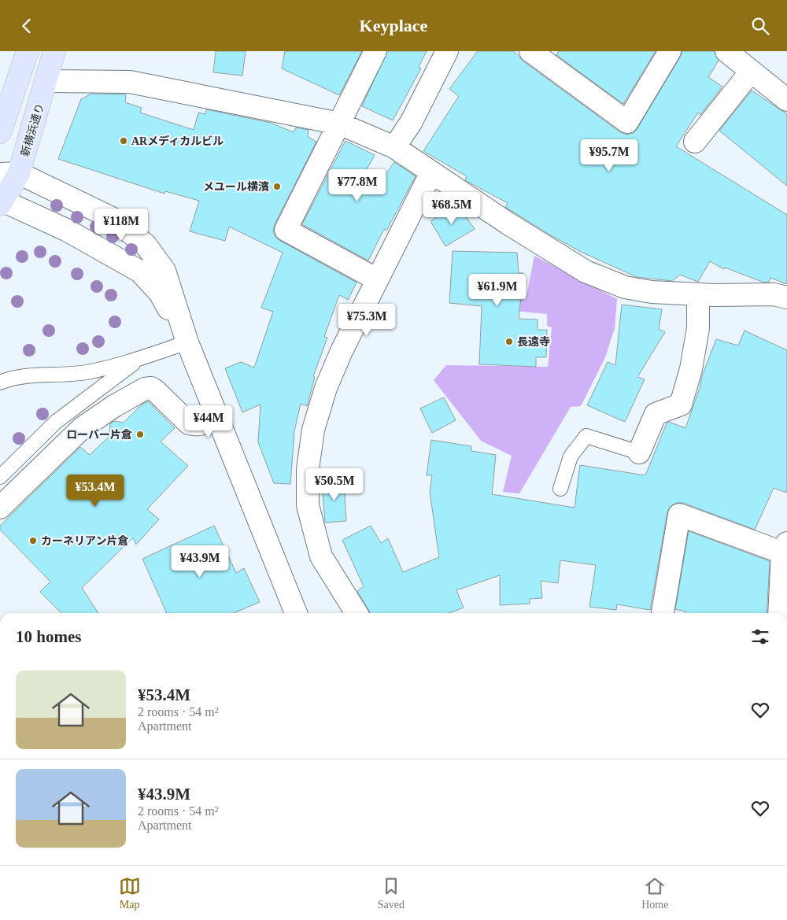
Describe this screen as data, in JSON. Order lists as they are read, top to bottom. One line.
{"streets":{"main road":["新横浜通り"]},"places":["ARメディカルビル","メユール横濱","長遠寺","ローバー片倉","カーネリアン片倉"],"page":{"header":"Keyplace","price":["¥95.7M","¥77.8M","¥68.5M","¥118M","¥61.9M","¥75.3M","¥44M","¥50.5M","¥53.4M","¥43.9M"],"heading":"10 homes","list":[{"name":"¥53.4M","note":"2 rooms · 54 m² · Apartment"},{"name":"¥43.9M","note":"2 rooms · 54 m² · Apartment"}],"tabs":["Map","Saved","Home"]}}
